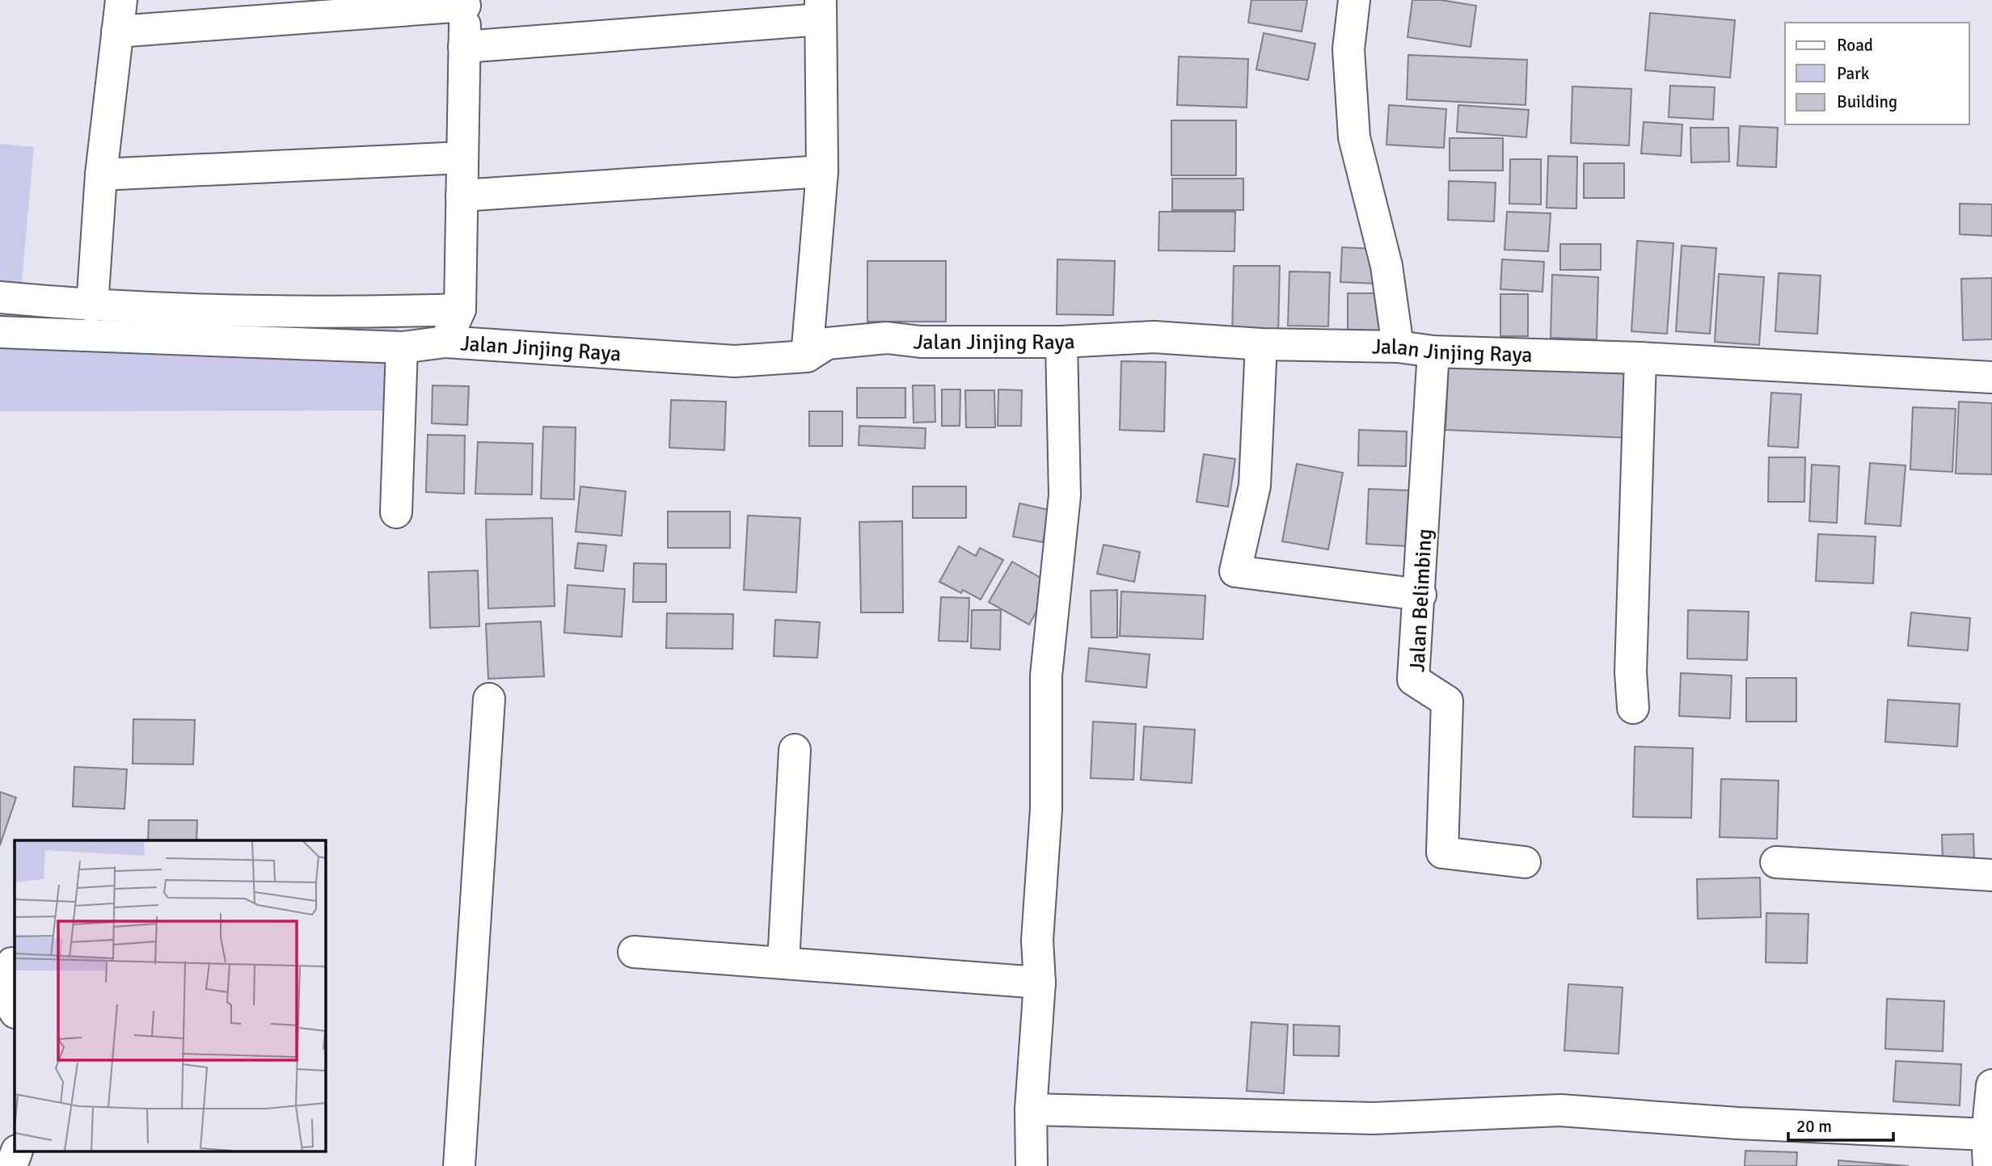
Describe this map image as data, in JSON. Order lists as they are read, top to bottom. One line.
{"streets":{"street":["Jalan Jinjing Raya","Jalan Belimbing"]},"crossings":[["Jalan Jinjing Raya","Jalan Belimbing"]],"legend":["Road","Park","Building"],"scale_bar":"20 m"}
